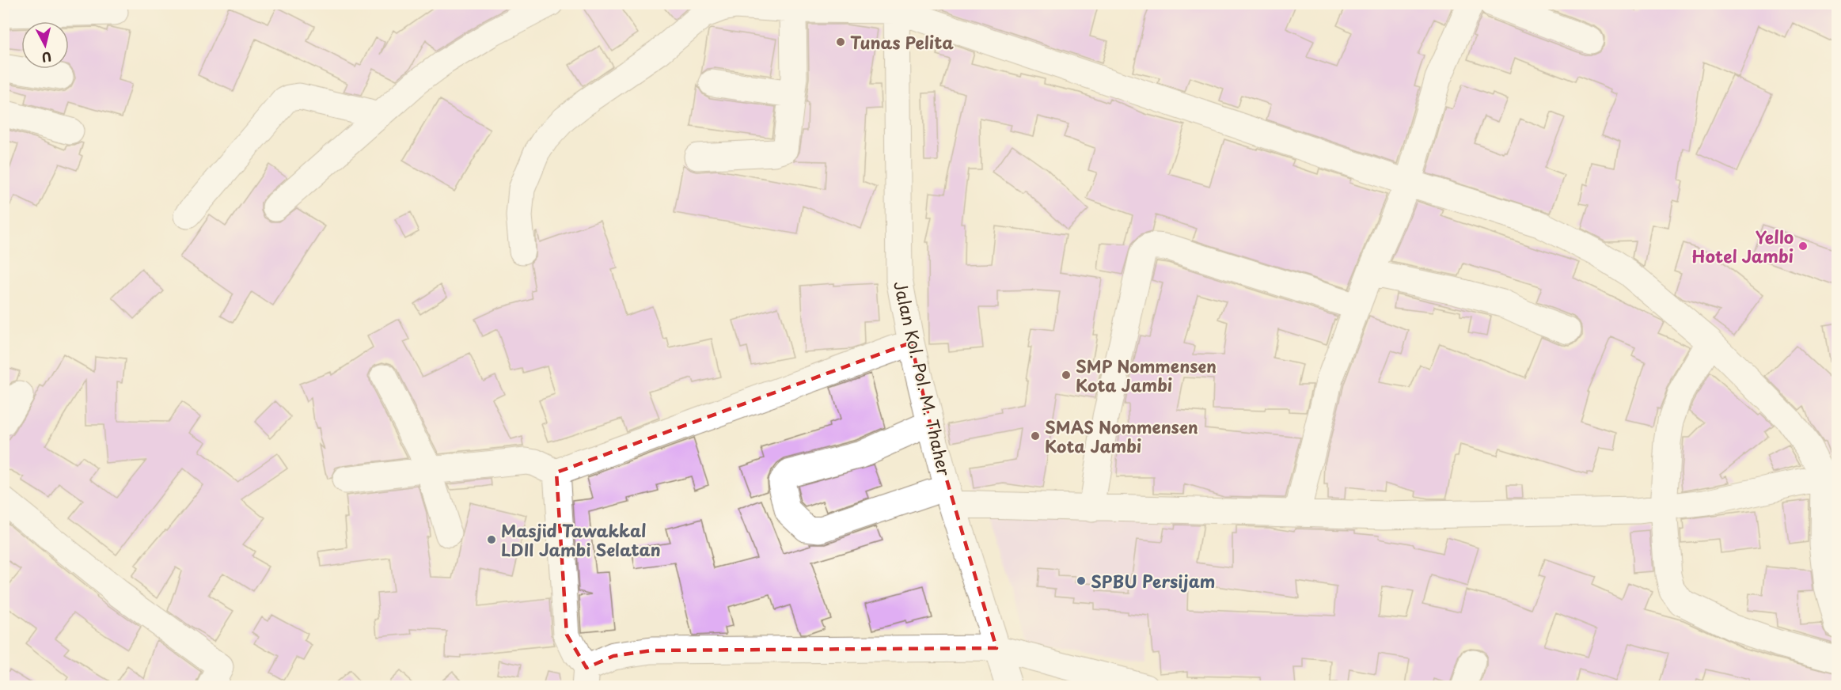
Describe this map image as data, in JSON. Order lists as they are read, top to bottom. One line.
{"streets":{"street":["Jalan Kol. Pol. M. Thaher"]},"places":["Tunas Pelita","Yello Hotel Jambi","SMP Nommensen Kota Jambi","SMAS Nommensen Kota Jambi","Masjid Tawakkal LDII Jambi Selatan","SPBU Persijam"],"north":"bottom"}
